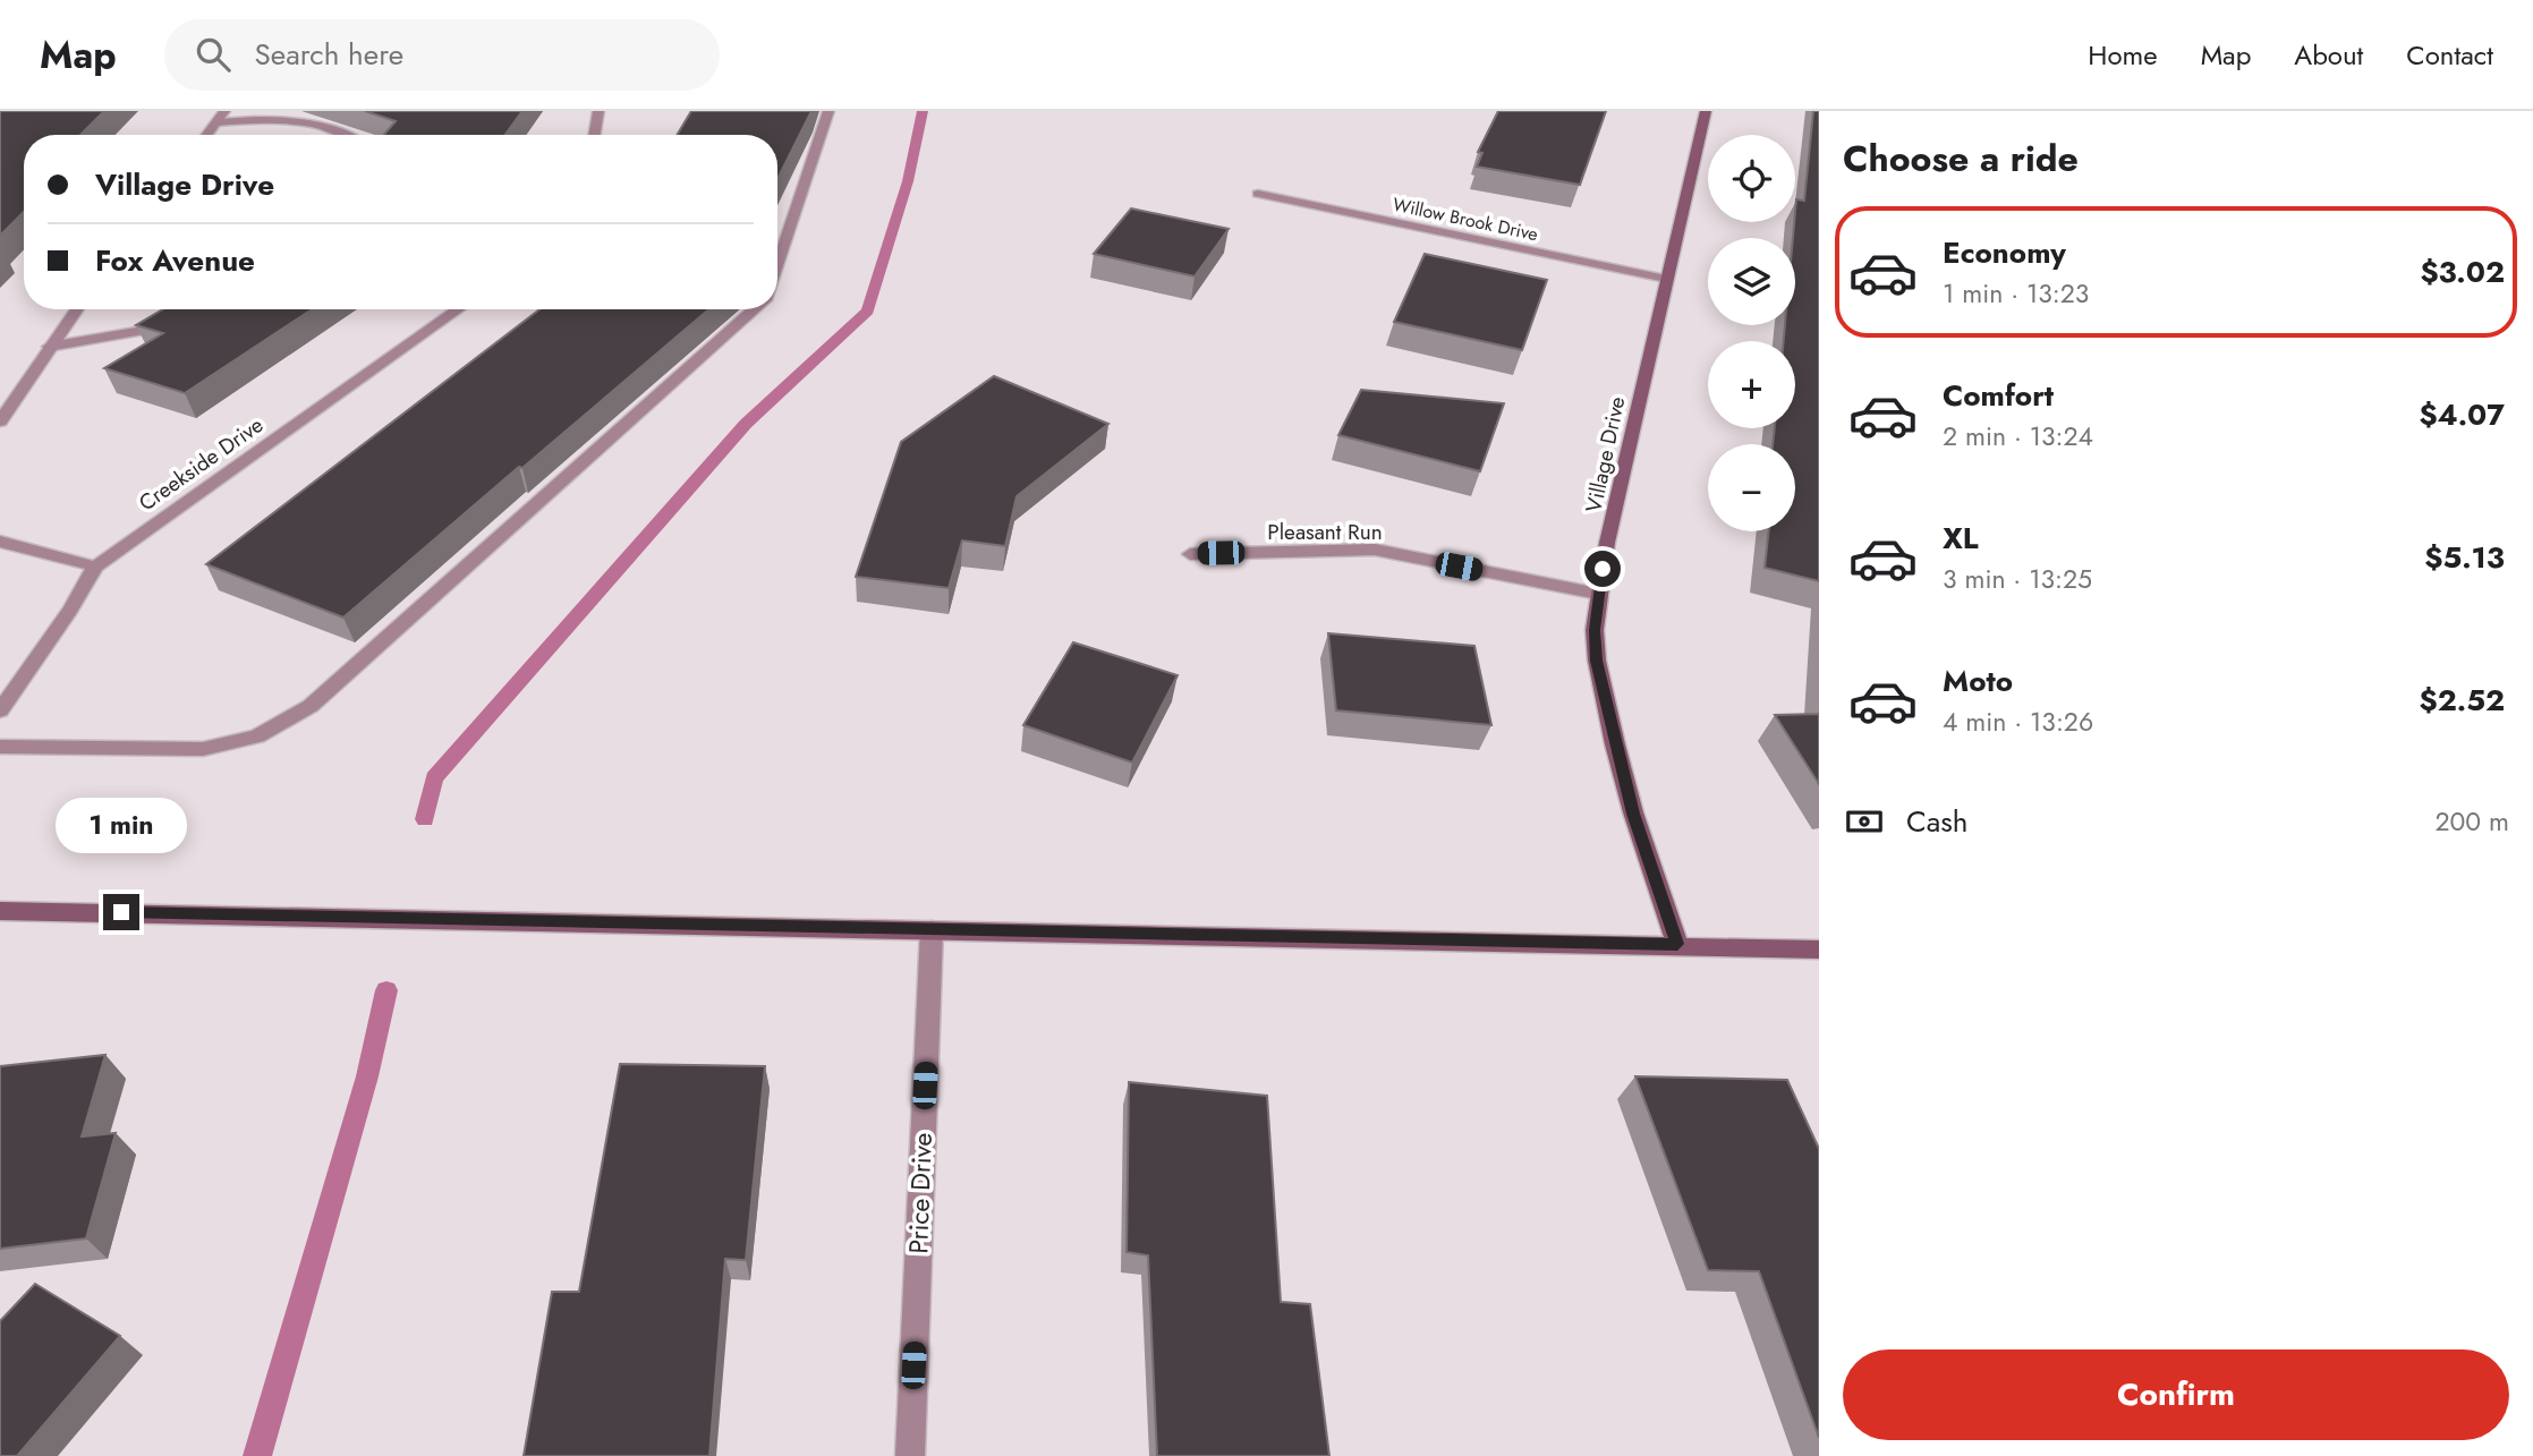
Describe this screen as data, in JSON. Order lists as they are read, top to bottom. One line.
{"streets":{"street":["Willow Brook Drive","Village Drive","Creekside Drive","Pleasant Run","Price Drive"]},"crossings":[["Willow Brook Drive","Village Drive"],["Village Drive","Pleasant Run"]],"page":{"header":"Map","search":"Search here","nav":["Home","Map","About","Contact"],"heading":"Choose a ride","map_buttons":["+","−"],"banner":["Village Drive","Fox Avenue"],"list":[{"name":"Economy","note":"1 min · 13:23","value":"$3.02"},{"name":"Comfort","note":"2 min · 13:24","value":"$4.07"},{"name":"XL","note":"3 min · 13:25","value":"$5.13"},{"name":"Moto","note":"4 min · 13:26","value":"$2.52"}],"pay":["Cash","200 m"],"bubble":"1 min","buttons":"Confirm"}}
